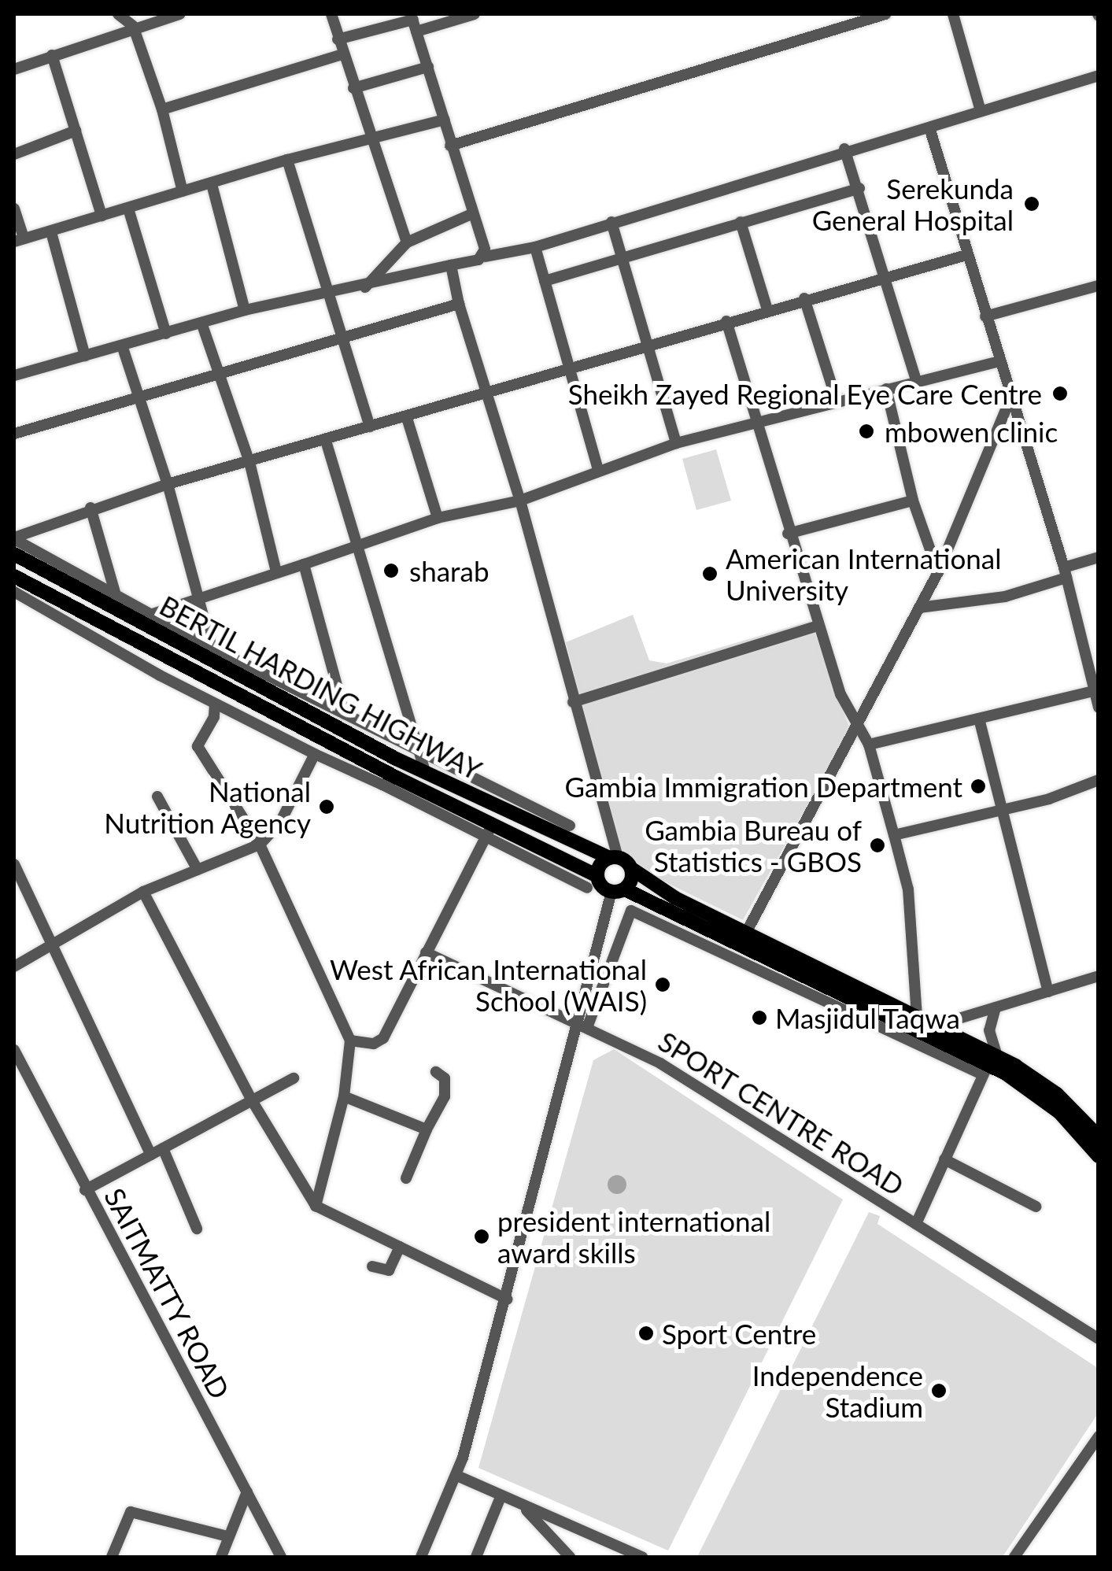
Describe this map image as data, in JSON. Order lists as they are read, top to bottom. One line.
{"streets":{"main road":["BERTIL HARDING HIGHWAY"],"street":["SPORT CENTRE ROAD","SAITMATTY ROAD"]},"places":["Serekunda General Hospital","Sheikh Zayed Regional Eye Care Centre","mbowen clinic","sharab","American International University","Gambia Immigration Department","National Nutrition Agency","Gambia Bureau of Statistics - GBOS","West African International School (WAIS)","Masjidul Taqwa","president international award skills","Sport Centre","Independence Stadium"]}
